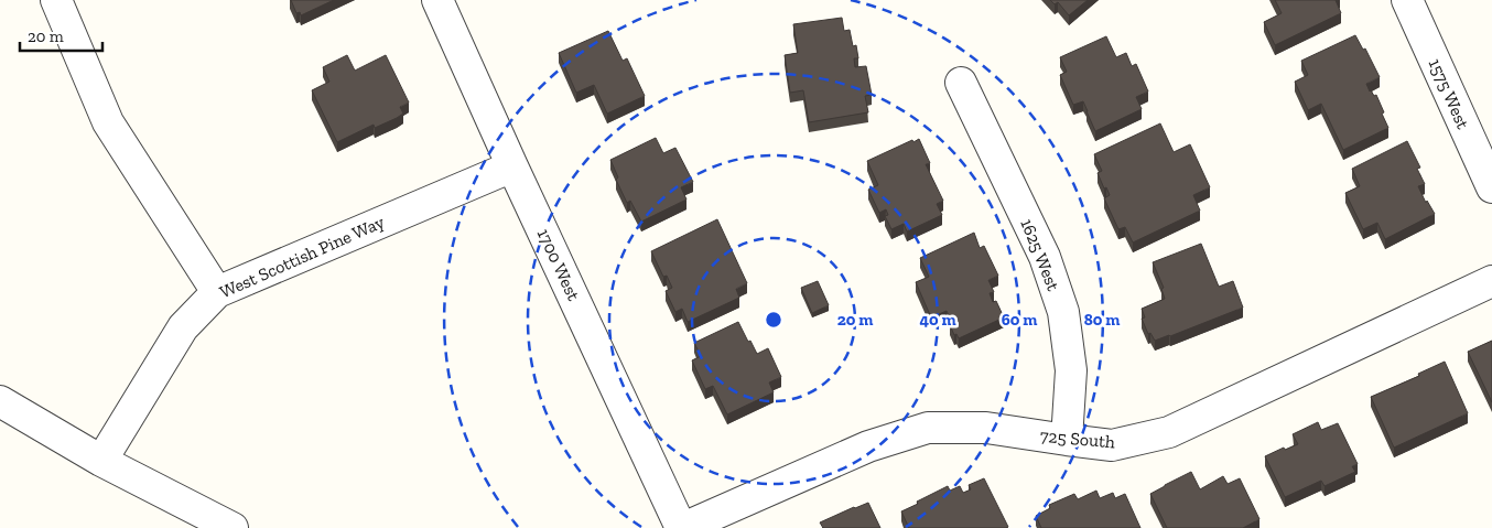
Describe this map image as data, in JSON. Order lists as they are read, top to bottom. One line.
{"streets":{"street":["1575 West","1625 West","West Scottish Pine Way","1700 West","725 South"]},"crossings":[["1625 West","725 South"],["West Scottish Pine Way","1700 West"],["1700 West","725 South"]],"scale_bar":"20 m","rings":["20 m","40 m","60 m","80 m"]}
